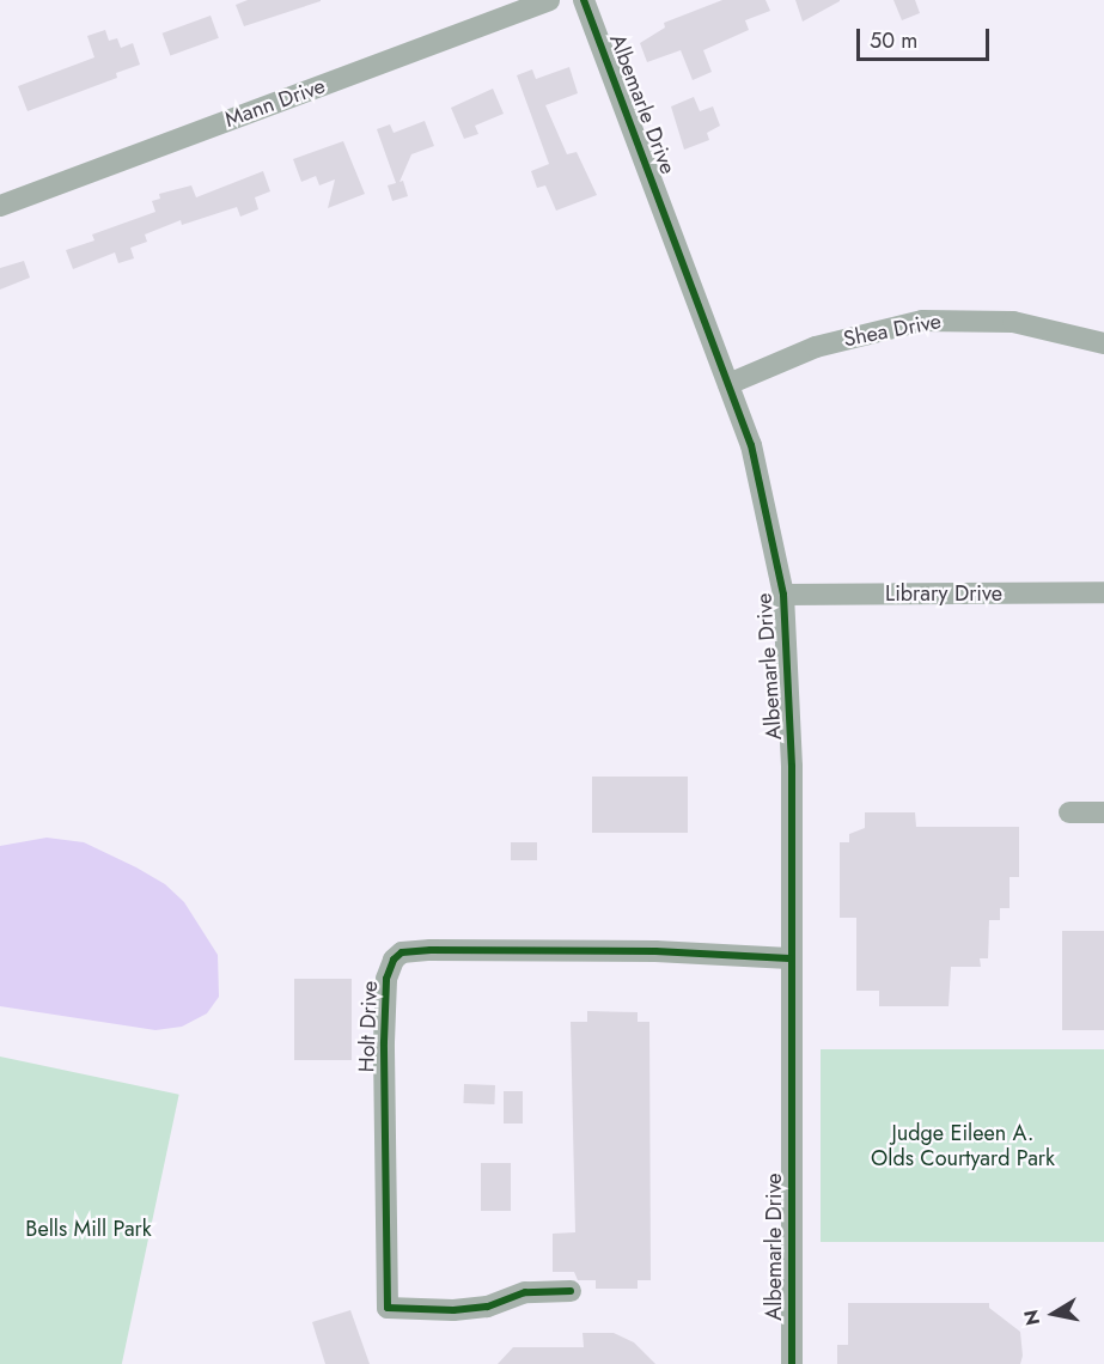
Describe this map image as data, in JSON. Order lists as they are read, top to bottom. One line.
{"streets":{"street":["Mann Drive","Albemarle Drive","Shea Drive","Library Drive","Holt Drive"]},"crossings":[["Albemarle Drive","Shea Drive"],["Albemarle Drive","Library Drive"],["Albemarle Drive","Holt Drive"]],"parks":["Judge Eileen A. Olds Courtyard Park","Bells Mill Park"],"scale_bar":"50 m","north":"left"}
